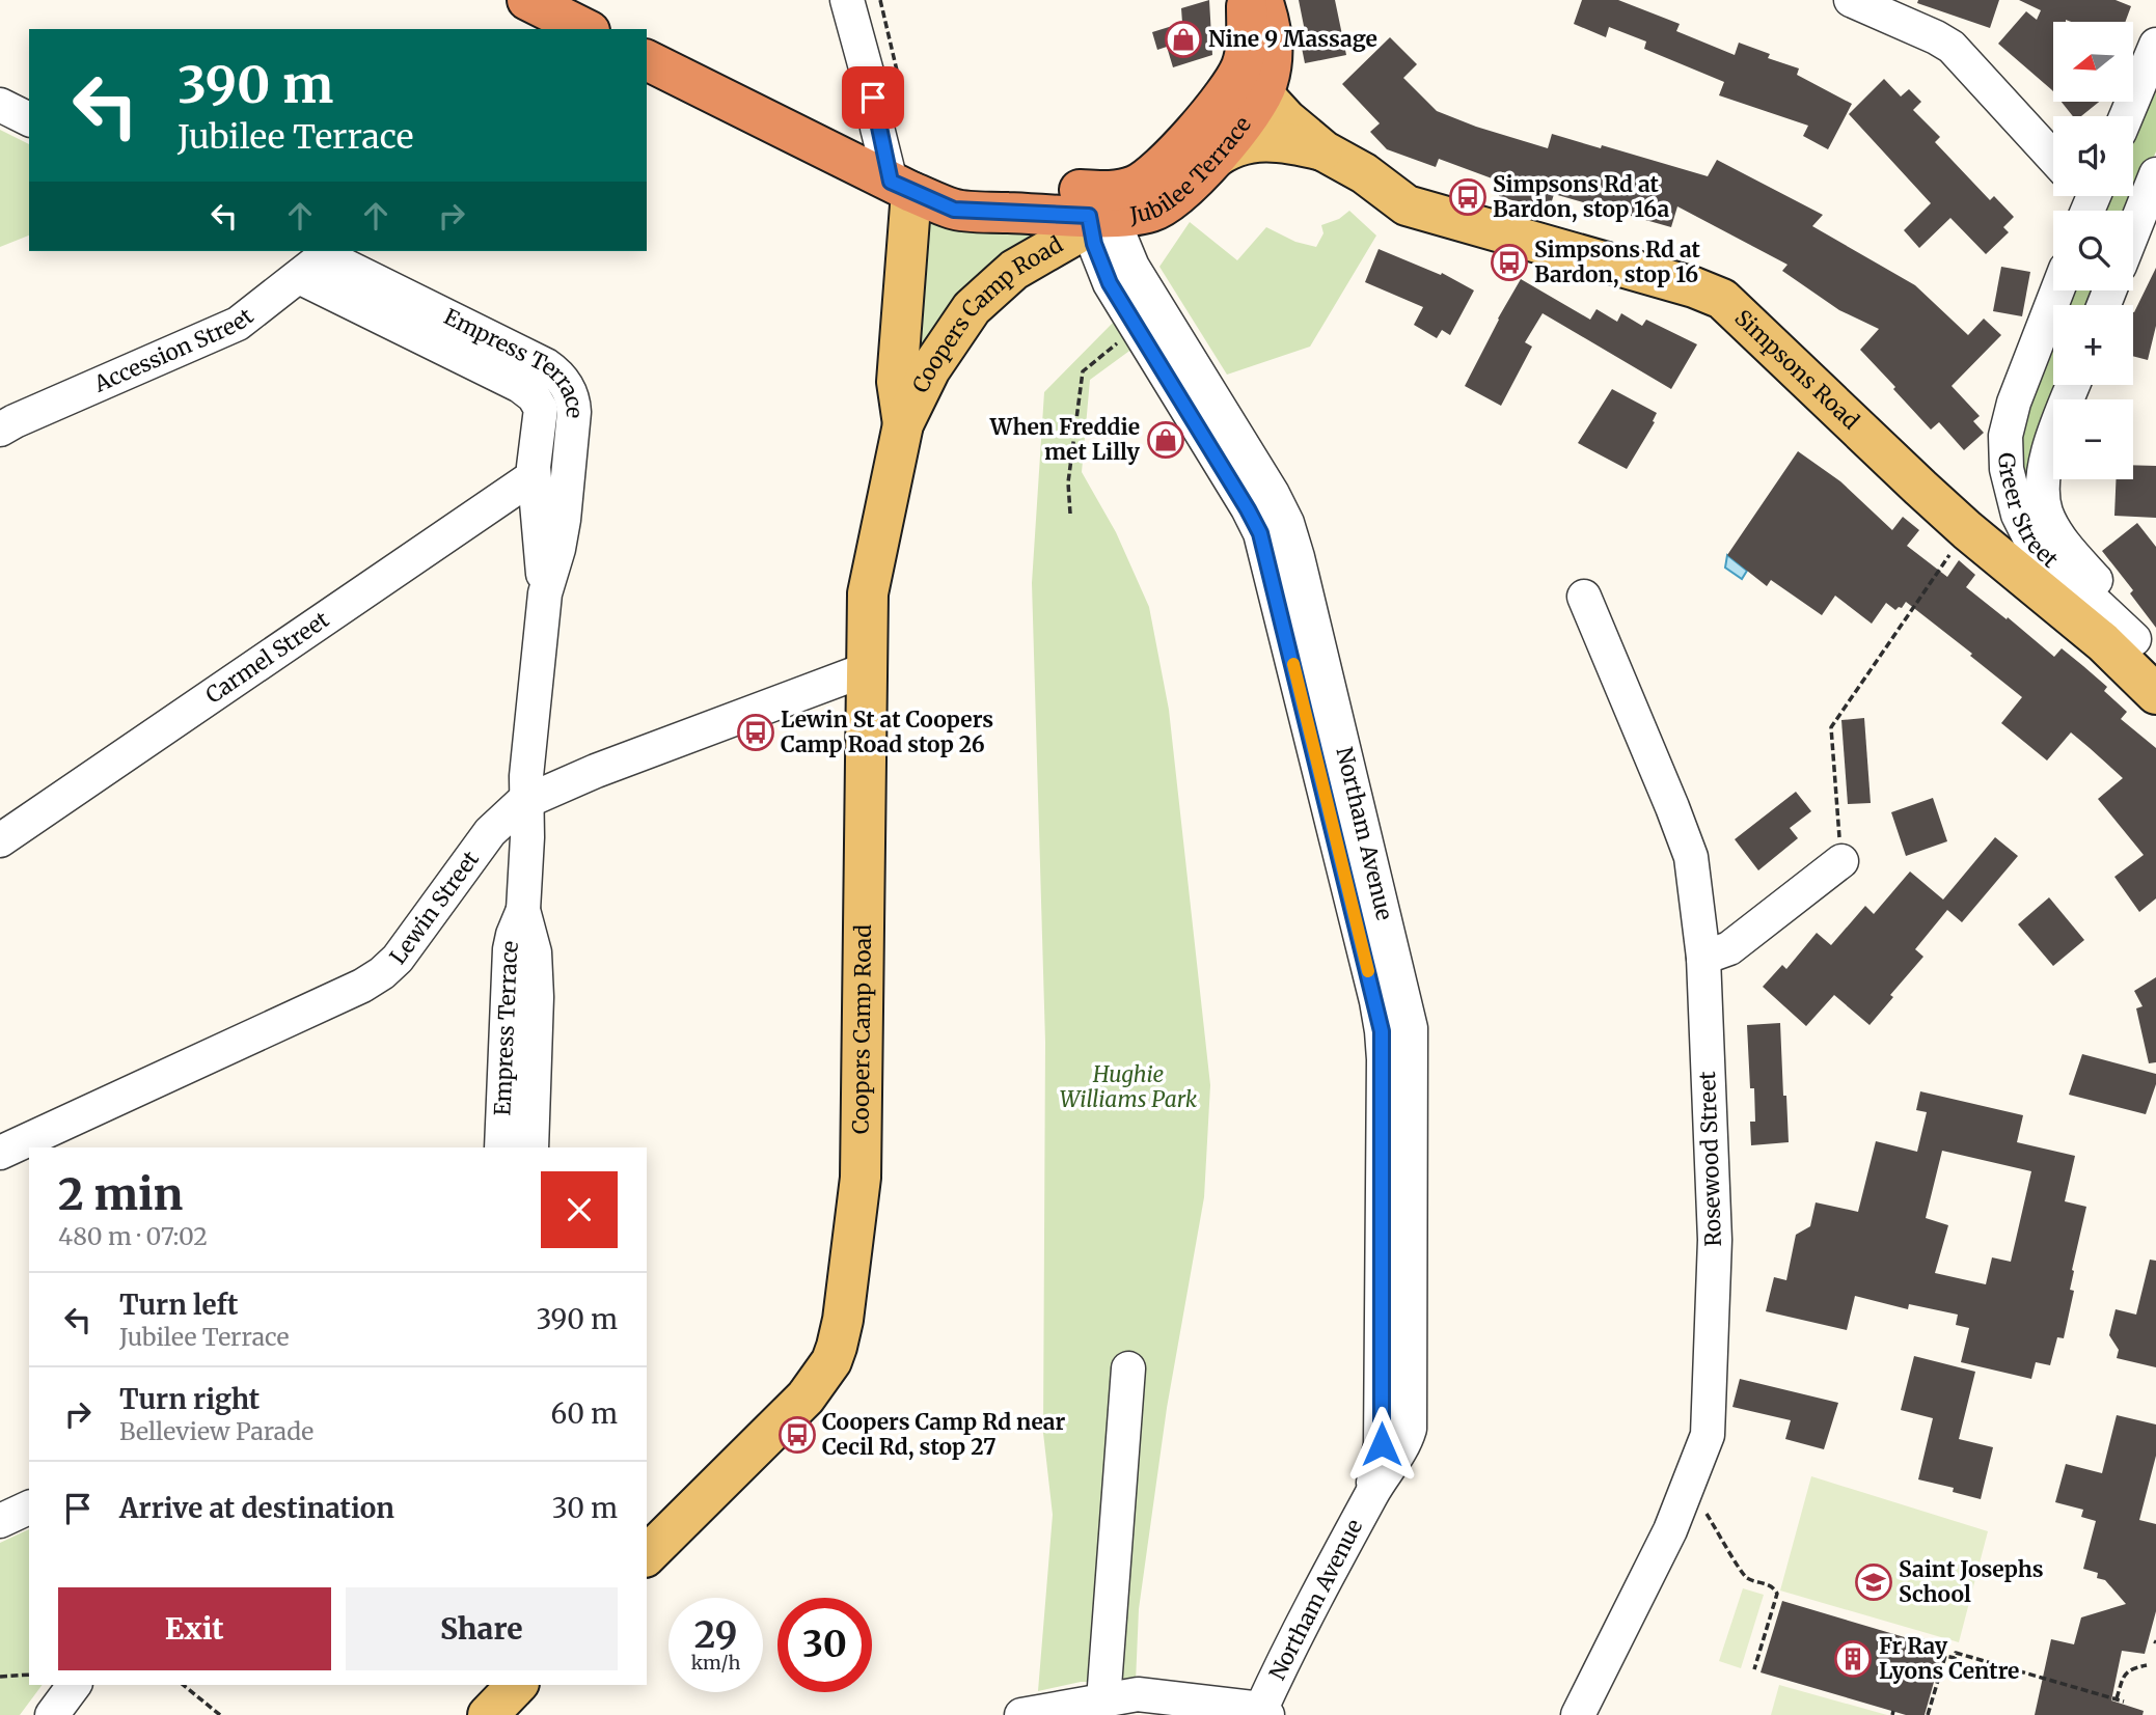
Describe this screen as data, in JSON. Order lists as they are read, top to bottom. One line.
{"streets":{"highway":["Jubilee Terrace"],"main road":["Coopers Camp Road","Simpsons Road"],"street":["Accession Street","Empress Terrace","Greer Street","Carmel Street","Northam Avenue","Lewin Street","Rosewood Street"]},"crossings":[["Jubilee Terrace","Coopers Camp Road"],["Jubilee Terrace","Simpsons Road"],["Jubilee Terrace","Northam Avenue"],["Coopers Camp Road","Northam Avenue"],["Coopers Camp Road","Lewin Street"],["Accession Street","Empress Terrace"],["Simpsons Road","Greer Street"],["Empress Terrace","Carmel Street"],["Empress Terrace","Lewin Street"]],"parks":["Hughie Williams Park"],"places":{"shop":["Nine 9 Massage","When Freddie met Lilly"],"bus stop":["Simpsons Rd at Bardon, stop 16a","Simpsons Rd at Bardon, stop 16","Lewin St at Coopers Camp Road stop 26","Coopers Camp Rd near Cecil Rd, stop 27"],"school or university":["Saint Josephs School"],"building":["Fr Ray Lyons Centre"]},"north":"left","page":{"map_buttons":["+","−"],"turn":["390 m","Jubilee Terrace"],"heading":["2 min","480 m · 07:02"],"list":[{"name":"Turn left","note":"Jubilee Terrace","value":"390 m"},{"name":"Turn right","note":"Belleview Parade","value":"60 m"},{"name":"Arrive at destination","value":"30 m"}],"buttons":["Exit","Share"],"speed":"29 km/h","limit":"30"}}
